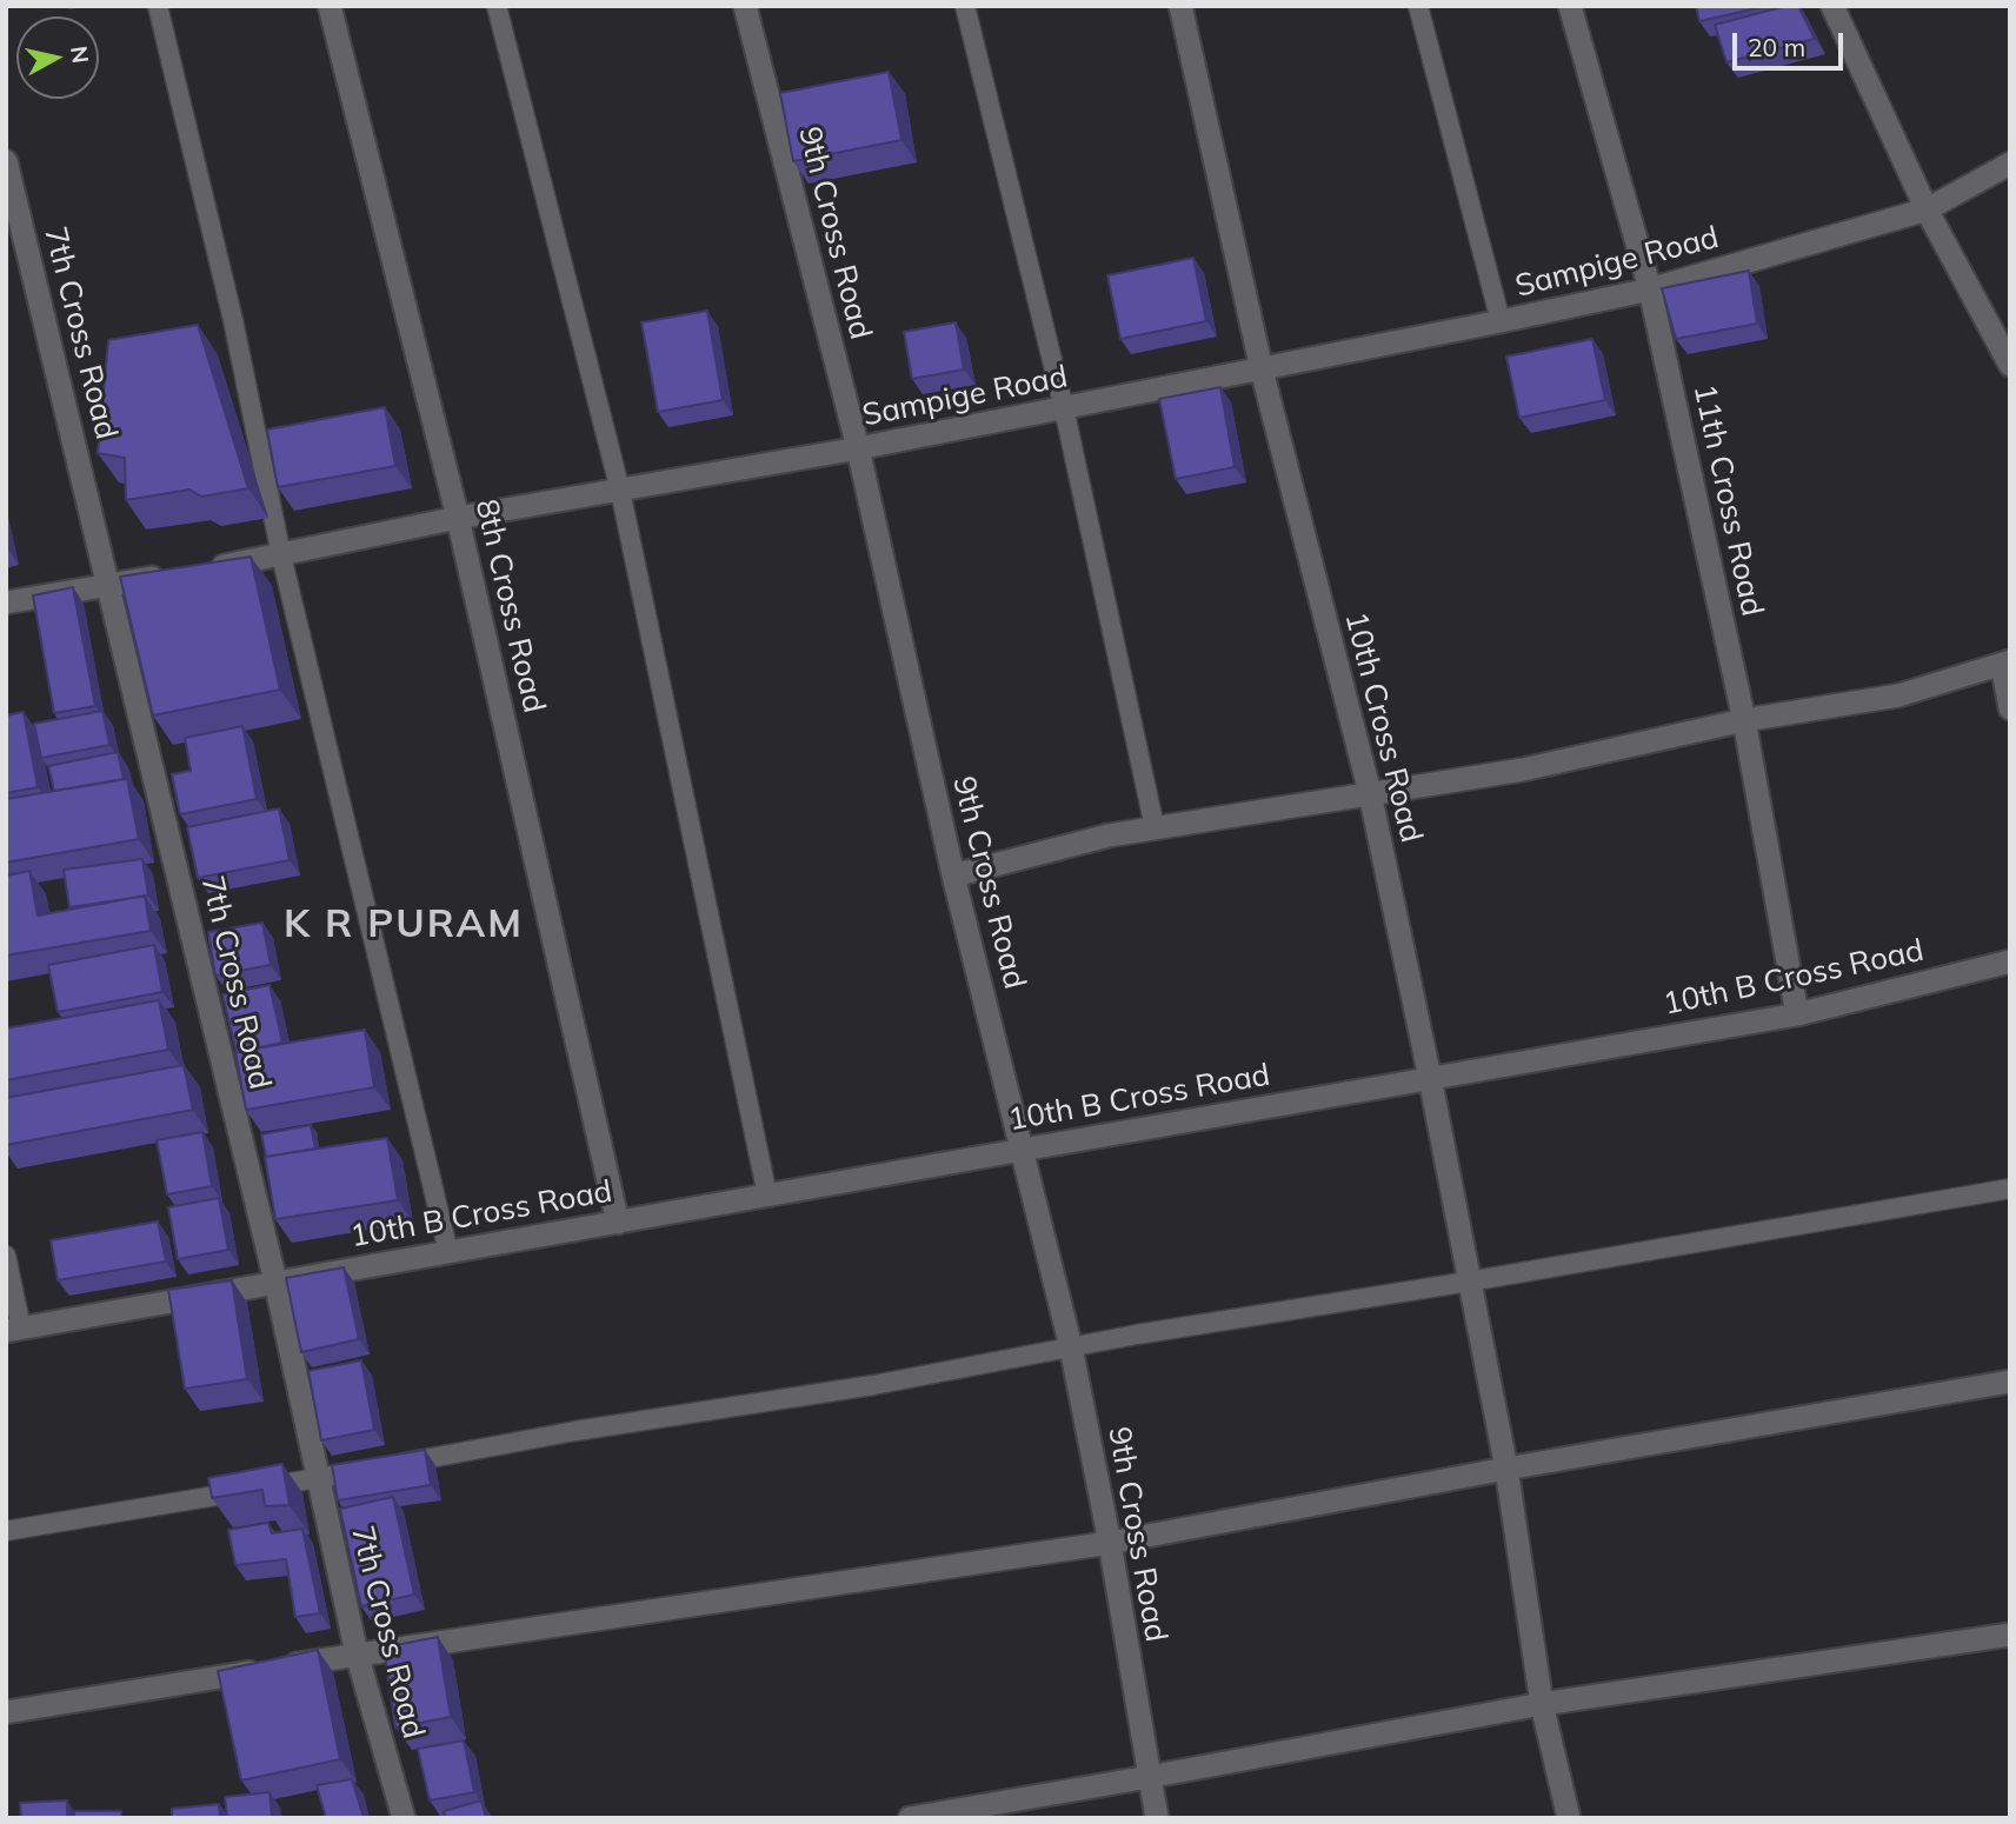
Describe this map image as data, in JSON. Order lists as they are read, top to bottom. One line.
{"streets":{"street":["9th Cross Road","Sampige Road","7th Cross Road","11th Cross Road","8th Cross Road","10th Cross Road","10th B Cross Road"]},"crossings":[["9th Cross Road","Sampige Road"],["9th Cross Road","10th B Cross Road"],["Sampige Road","11th Cross Road"],["Sampige Road","8th Cross Road"],["Sampige Road","10th Cross Road"],["7th Cross Road","10th B Cross Road"],["11th Cross Road","10th B Cross Road"],["8th Cross Road","10th B Cross Road"],["10th Cross Road","10th B Cross Road"]],"districts":["K R PURAM"],"scale_bar":"20 m","north":"right"}
